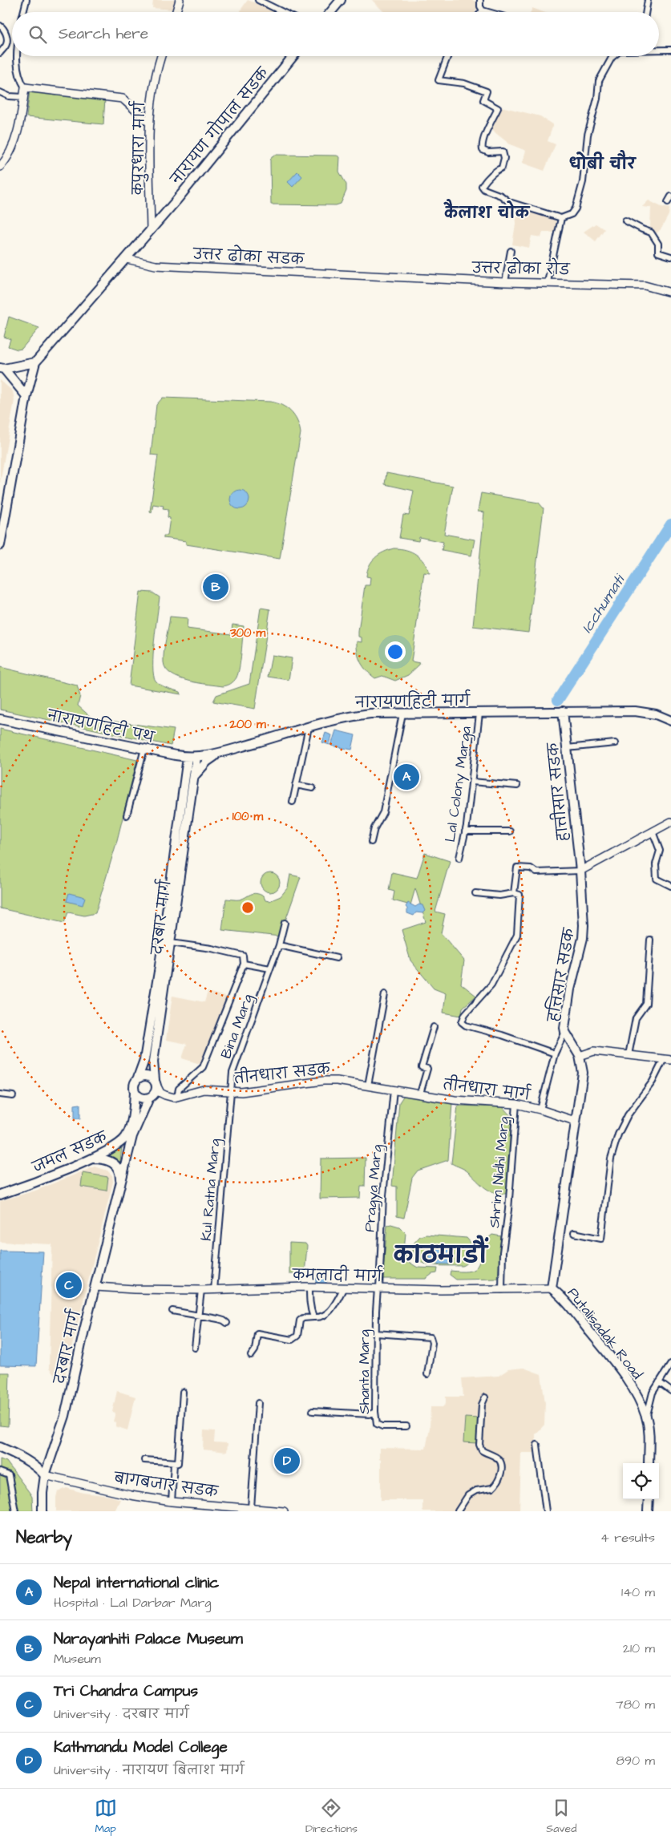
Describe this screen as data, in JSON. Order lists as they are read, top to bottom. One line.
{"streets":{"main road":["नारायण गोपाल सडक","कपुरधारा मार्ग","उत्तर ढोका सडक","उत्तर ढोका रोड","नारायणहिटी मार्ग","नारायणहिटी पथ","हात्तीसार सडक","दरबार मार्ग","हत्तिसार सडक","तीनधारा सडक","तीनधारा मार्ग","जमल सडक","कमलादी मार्ग","बागबजार सडक"],"street":["Lal Colony Marga","Bina Marg","Shrim Nidhi Marg","Pragya Marg","Kul Ratna Marg","Shanta Marg"]},"crossings":[["नारायण गोपाल सडक","कपुरधारा मार्ग"],["नारायण गोपाल सडक","उत्तर ढोका सडक"],["उत्तर ढोका सडक","उत्तर ढोका रोड"],["नारायणहिटी मार्ग","नारायणहिटी पथ"],["नारायणहिटी मार्ग","Lal Colony Marga"],["नारायणहिटी मार्ग","हात्तीसार सडक"],["नारायणहिटी मार्ग","दरबार मार्ग"],["नारायणहिटी पथ","दरबार मार्ग"],["हात्तीसार सडक","हत्तिसार सडक"],["दरबार मार्ग","जमल सडक"],["दरबार मार्ग","कमलादी मार्ग"],["दरबार मार्ग","बागबजार सडक"],["Bina Marg","तीनधारा सडक"],["Bina Marg","Kul Ratna Marg"],["तीनधारा सडक","तीनधारा मार्ग"],["तीनधारा सडक","Pragya Marg"],["तीनधारा सडक","Kul Ratna Marg"],["तीनधारा मार्ग","Shrim Nidhi Marg"],["तीनधारा मार्ग","Pragya Marg"],["Shrim Nidhi Marg","कमलादी मार्ग"],["Pragya Marg","कमलादी मार्ग"],["Pragya Marg","Shanta Marg"],["Kul Ratna Marg","कमलादी मार्ग"],["कमलादी मार्ग","Shanta Marg"]],"districts":["धोबी चौर","कैलाश चोक","काठमाडौं"],"water":["Icchumati"],"page":{"search":"Search here","pins":["B","A","C","D"],"heading":["Nearby","4 results"],"list":[{"mark":"A","name":"Nepal international clinic","note":"Hospital · Lal Darbar Marg","value":"140 m"},{"mark":"B","name":"Narayanhiti Palace Museum","note":"Museum","value":"210 m"},{"mark":"C","name":"Tri Chandra Campus","note":"University · दरबार मार्ग","value":"780 m"},{"mark":"D","name":"Kathmandu Model College","note":"University · नारायण बिलाश मार्ग","value":"890 m"}],"nav":["Map","Directions","Saved"]},"rings":["300 m","200 m","100 m"]}
